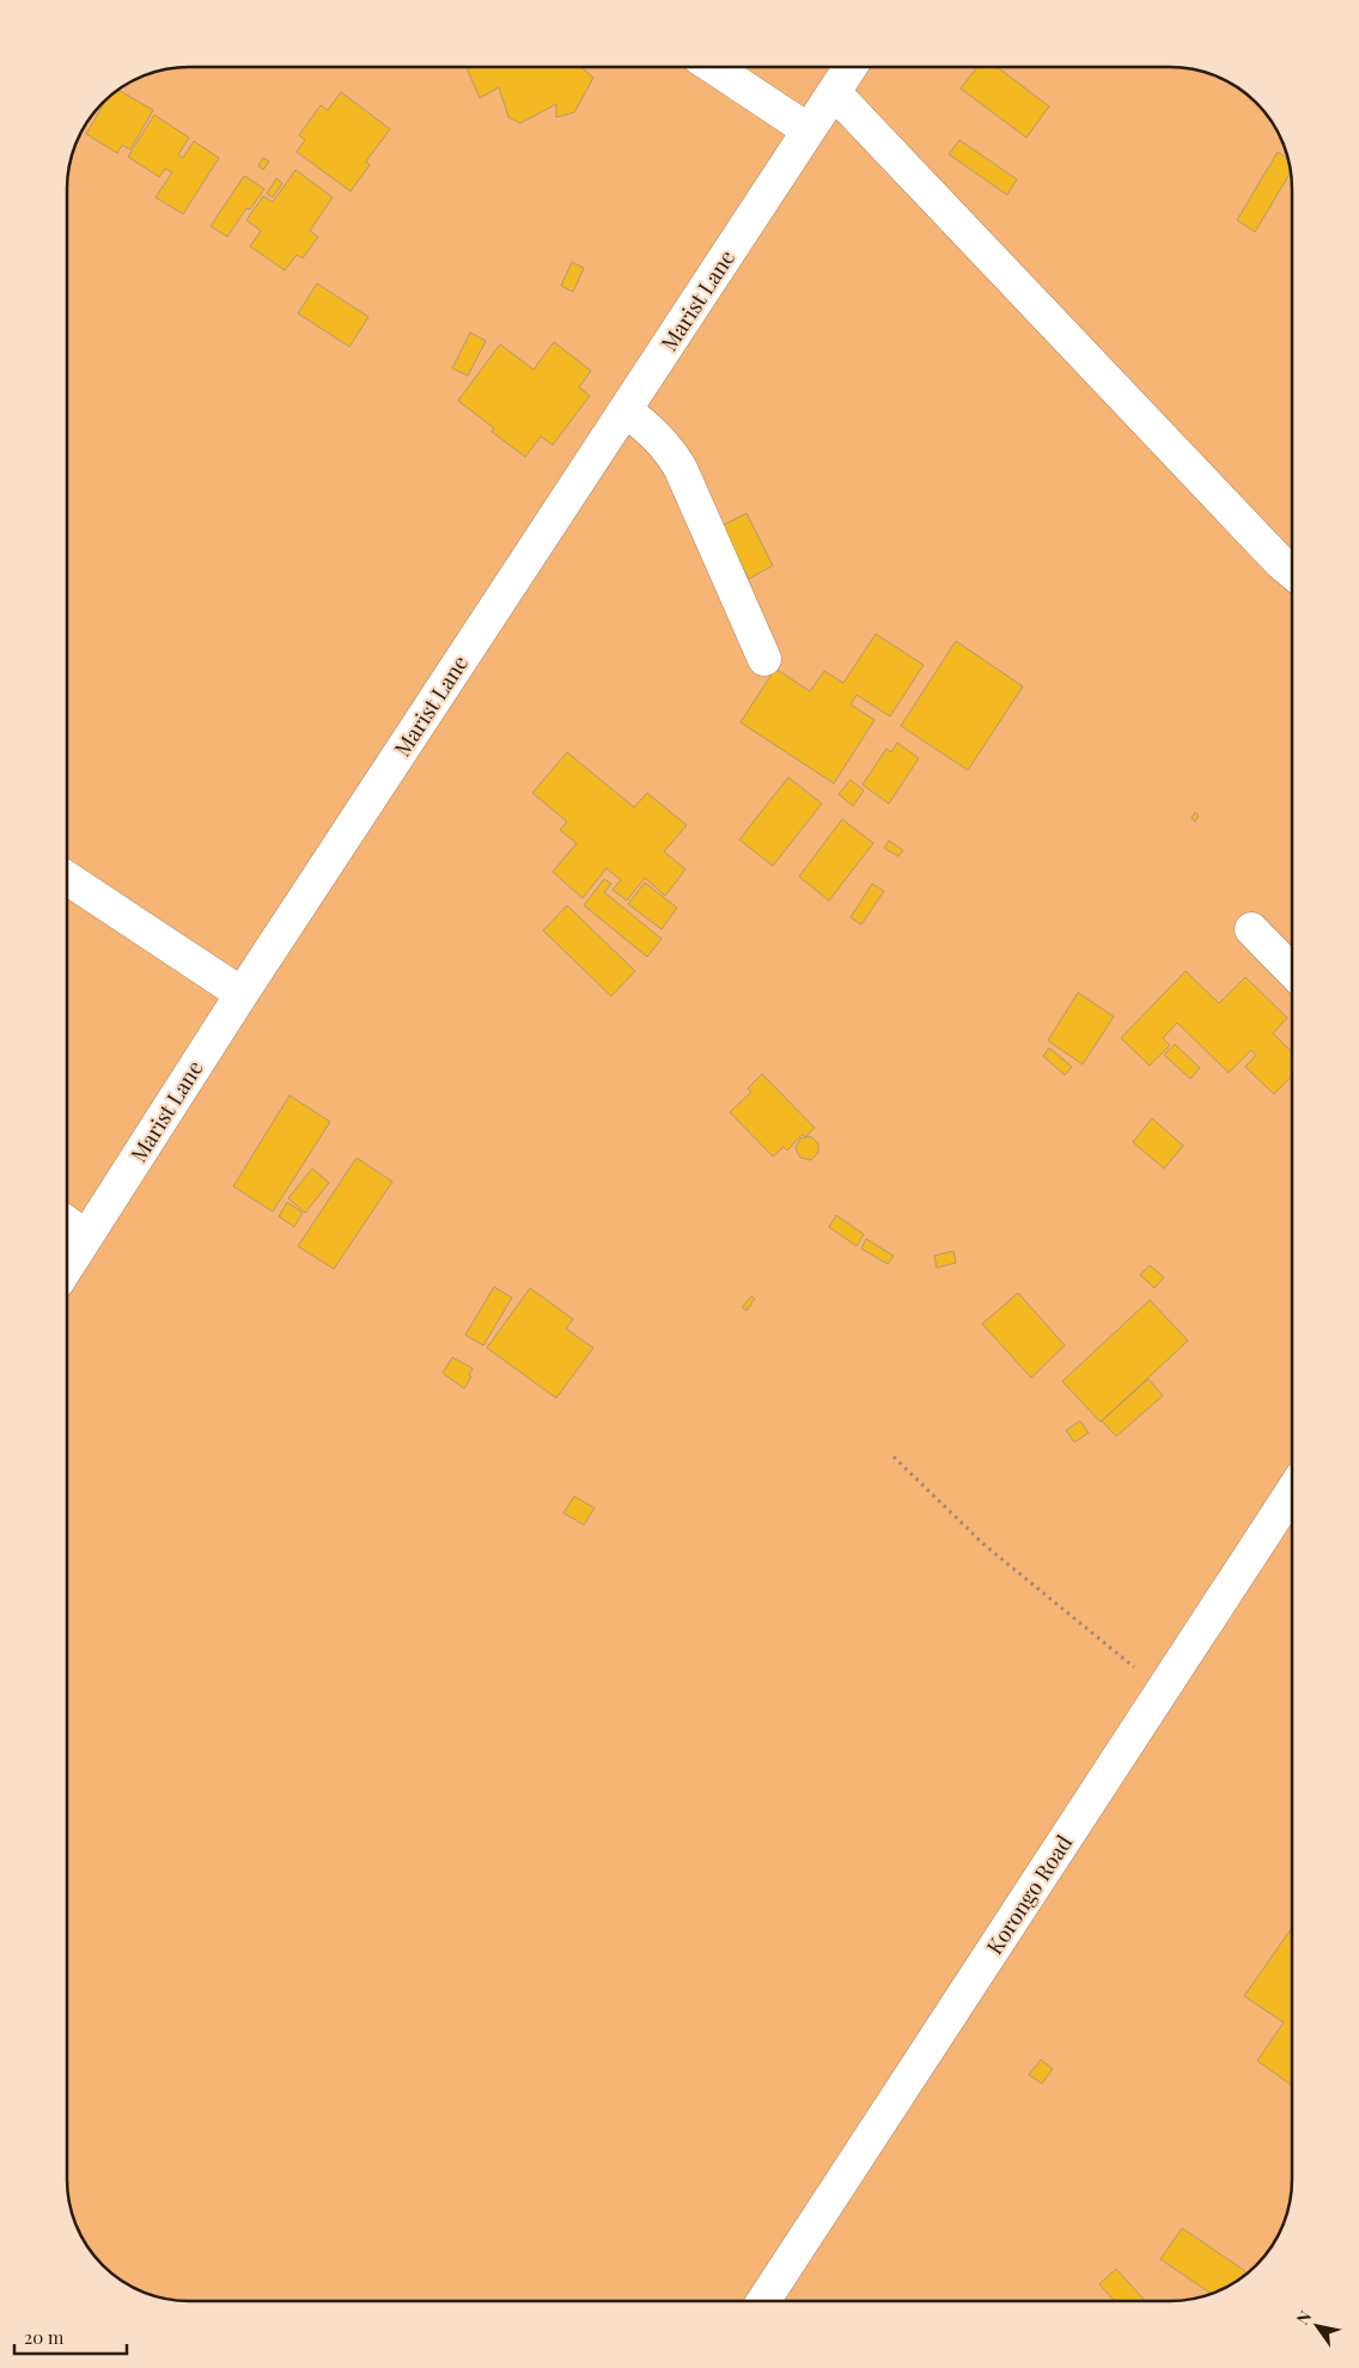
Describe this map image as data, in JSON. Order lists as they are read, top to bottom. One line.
{"streets":{"street":["Marist Lane","Korongo Road"]},"scale_bar":"20 m","north":"top left"}
